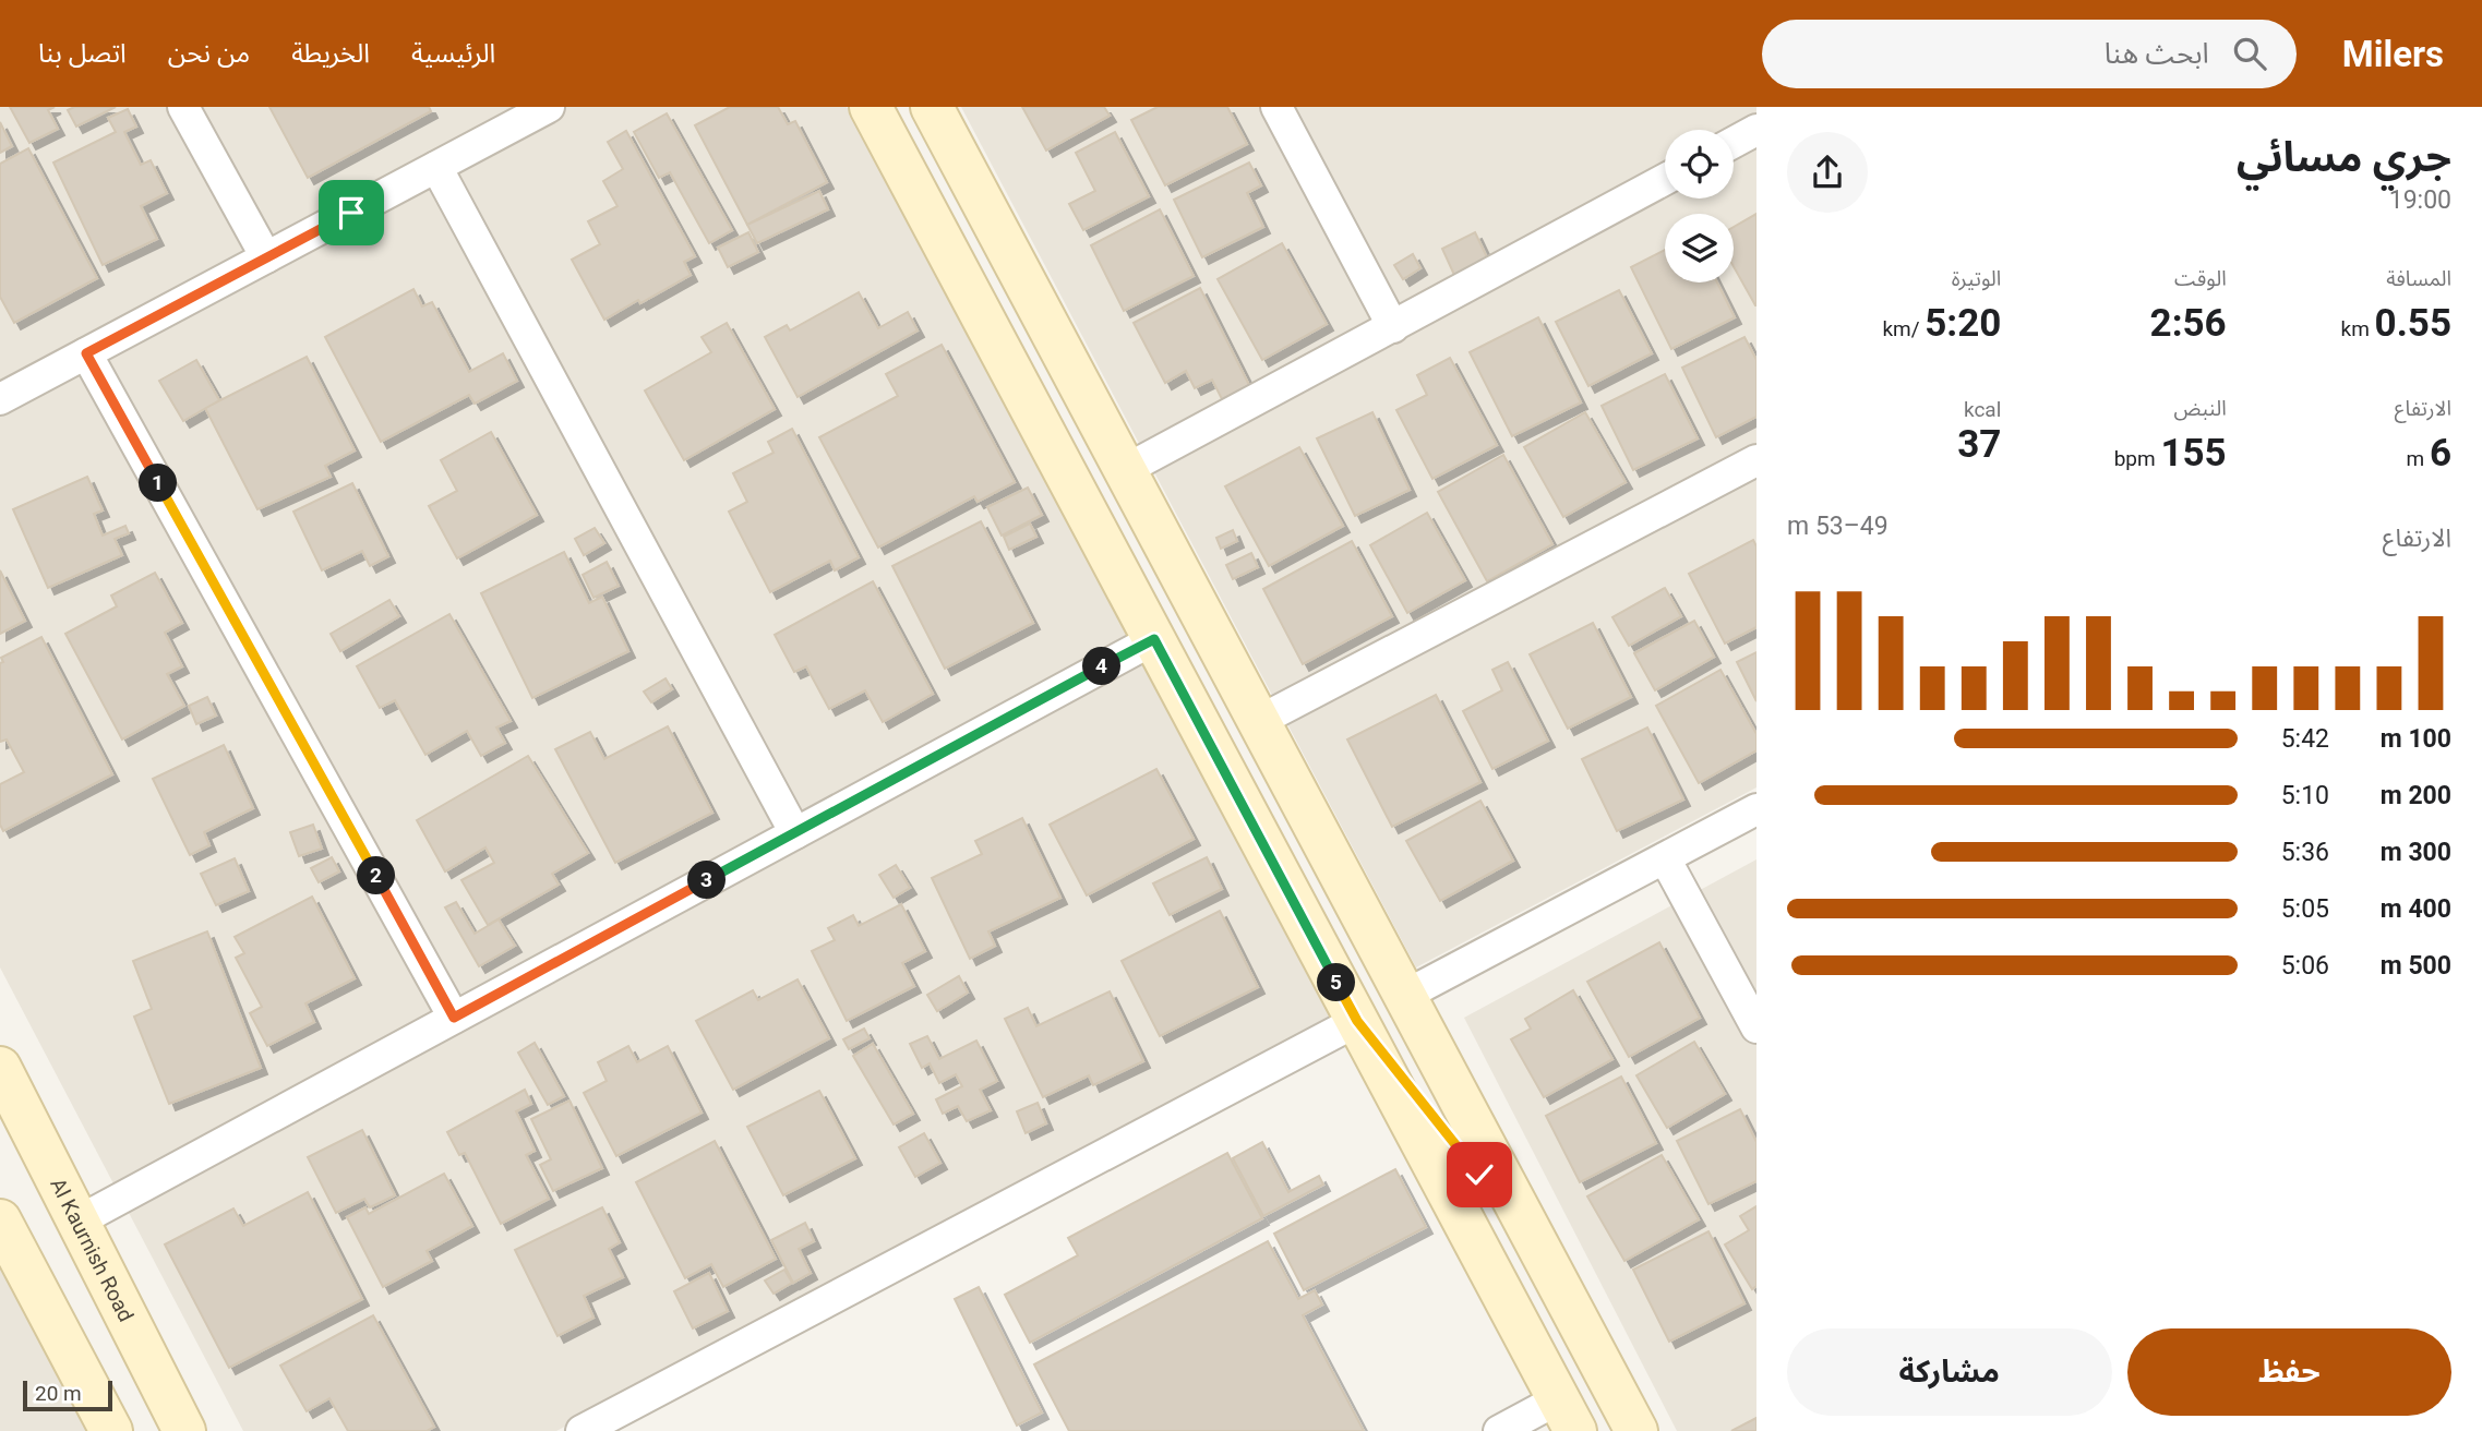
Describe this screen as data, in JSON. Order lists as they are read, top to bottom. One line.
{"streets":{"street":["Al Kaurnish Road"]},"scale_bar":"20 m","page":{"header":"Milers","search":"ابحث هنا","nav":["الرئيسية","الخريطة","من نحن","اتصل بنا"],"heading":["جري مسائي","19:00"],"stats":[["المسافة","0.55 km"],["الوقت","2:56"],["الوتيرة","5:20 /km"],["الارتفاع","6 m"],["النبض","155 bpm"],["kcal","37"]],"pins":["1","4","2","3","5"],"chart":["الارتفاع","49–53 m"],"list":[{"name":"100 m","note":"5:42"},{"name":"200 m","note":"5:10"},{"name":"300 m","note":"5:36"},{"name":"400 m","note":"5:05"},{"name":"500 m","note":"5:06"}],"buttons":["حفظ","مشاركة"],"scale":"20 m"}}
